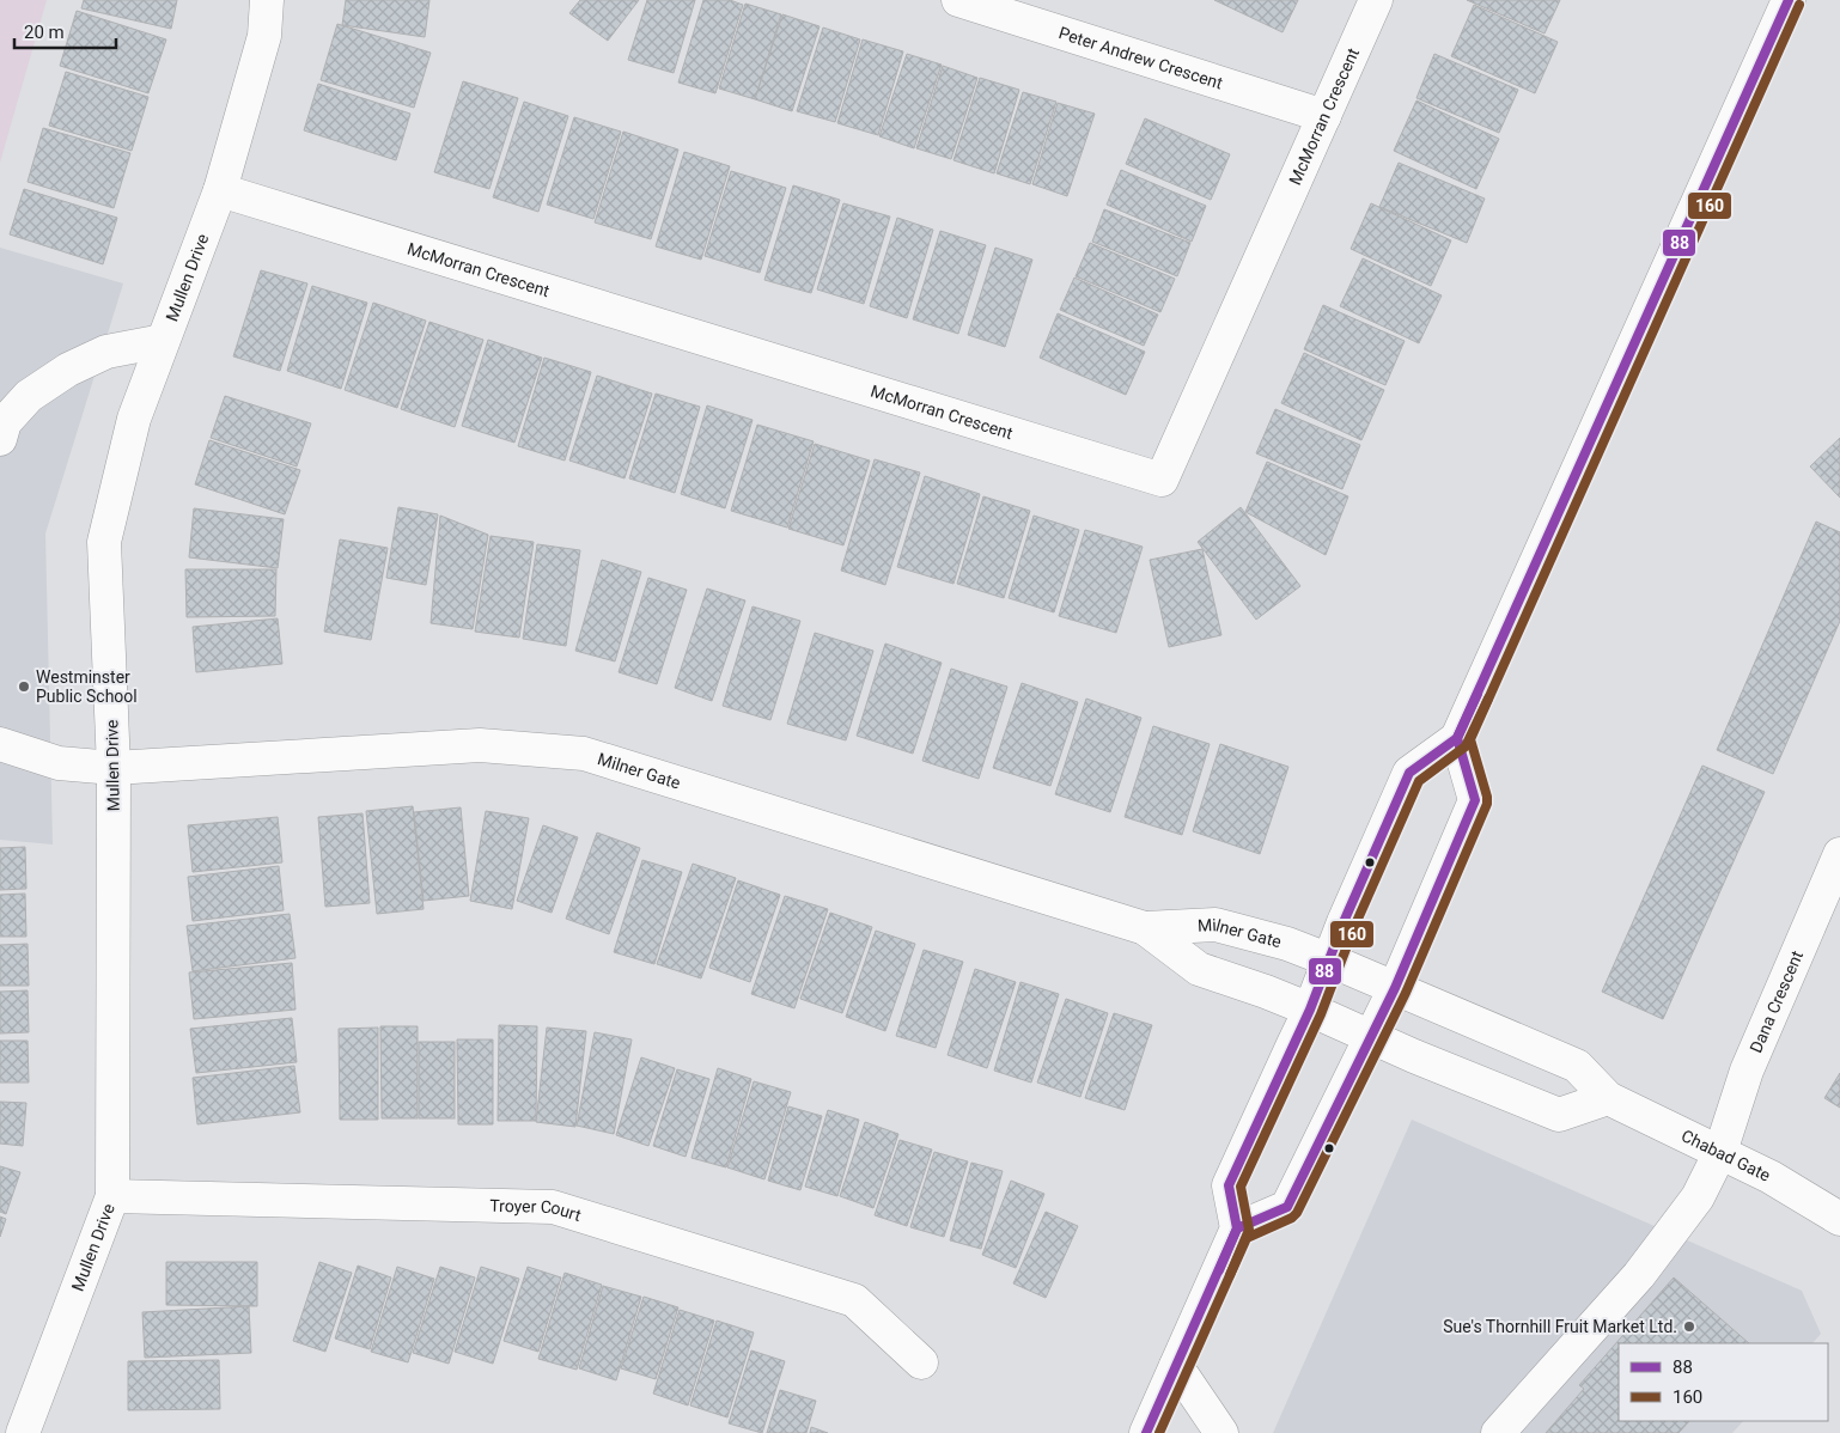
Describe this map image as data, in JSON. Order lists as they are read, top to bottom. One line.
{"streets":{"street":["Peter Andrew Crescent","McMorran Crescent","Mullen Drive","Milner Gate","Dana Crescent","Chabad Gate","Troyer Court"]},"crossings":[["Peter Andrew Crescent","McMorran Crescent"],["McMorran Crescent","Mullen Drive"],["Mullen Drive","Milner Gate"],["Mullen Drive","Troyer Court"],["Milner Gate","Chabad Gate"],["Dana Crescent","Chabad Gate"]],"places":["Westminster Public School","Sue's Thornhill Fruit Market Ltd."],"lines":["transit line 88","transit line 160"],"legend":["88","160"],"scale_bar":"20 m"}
